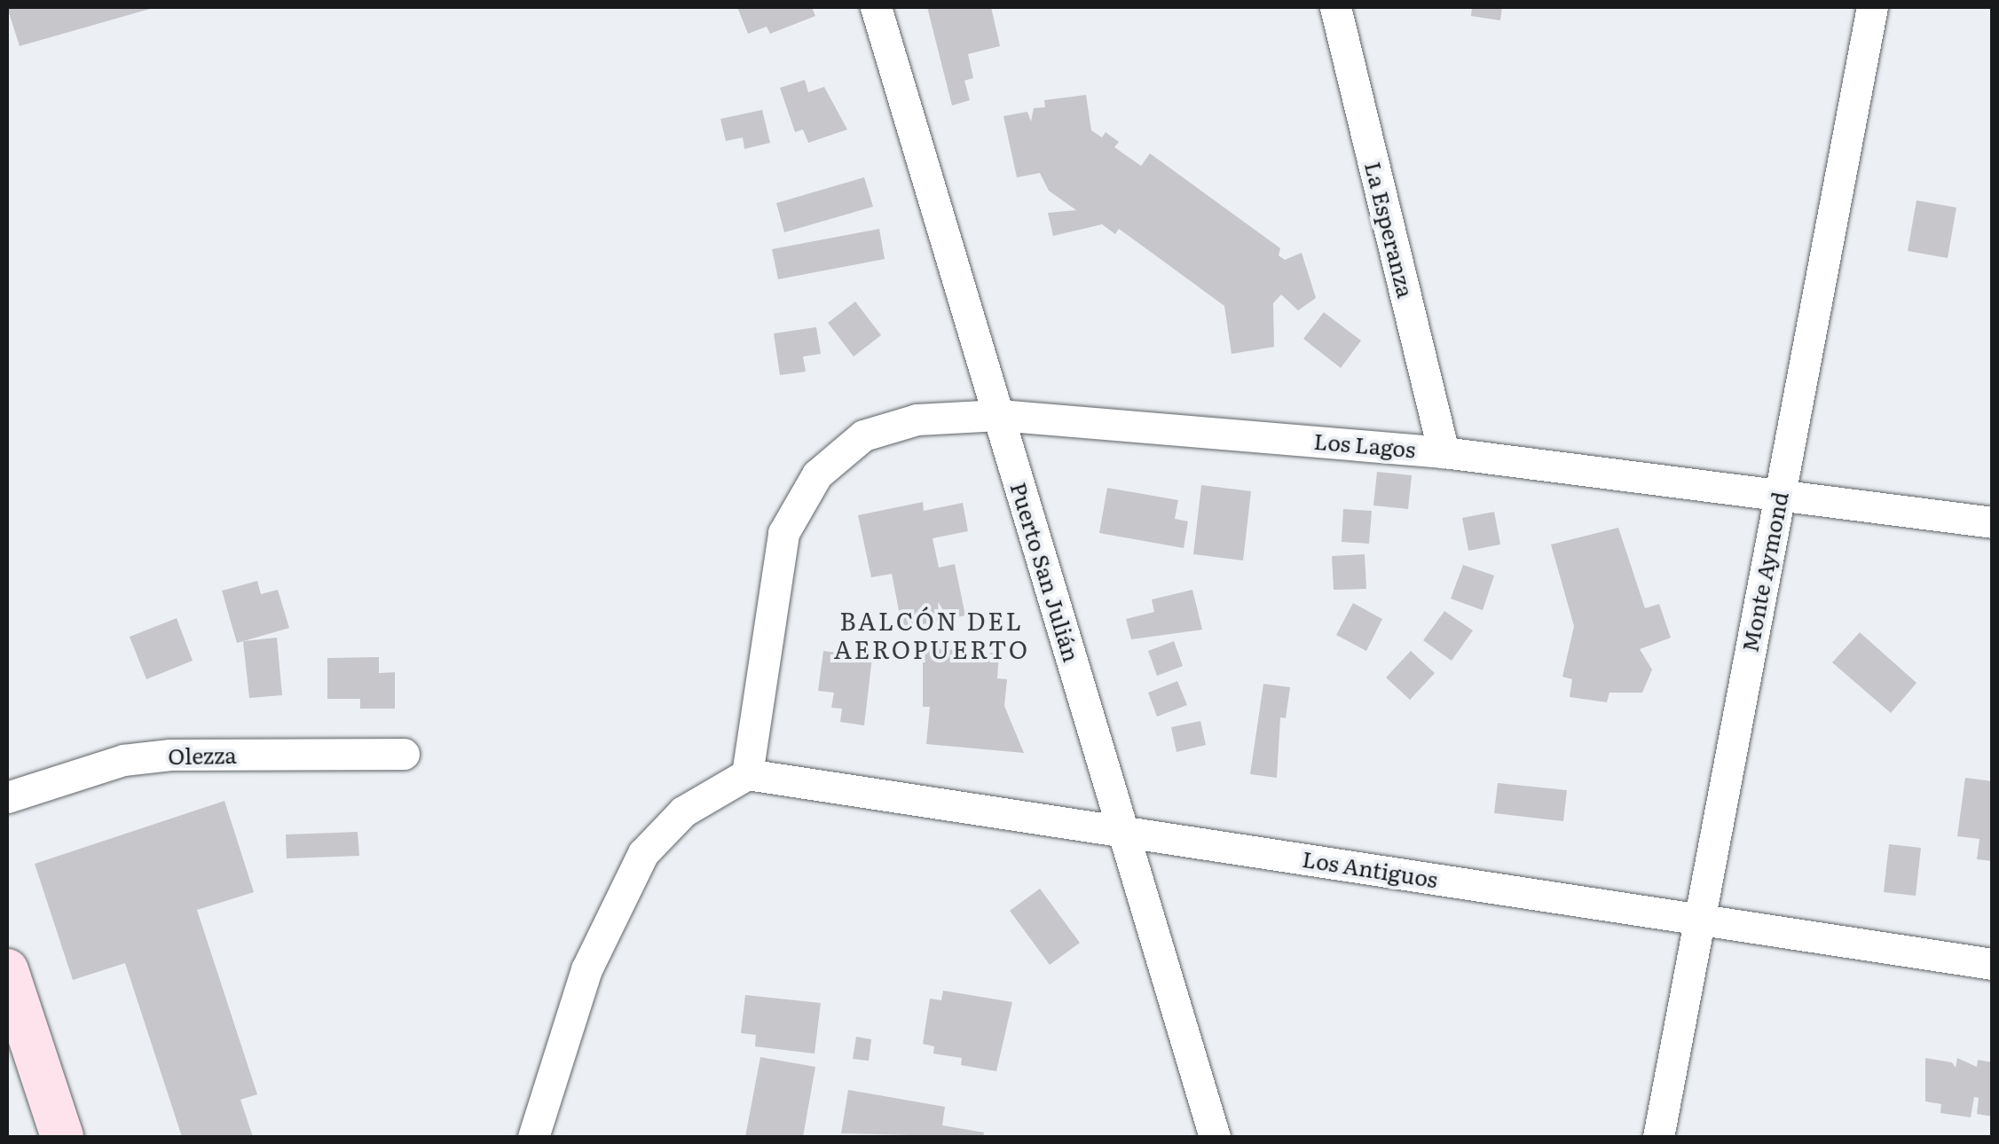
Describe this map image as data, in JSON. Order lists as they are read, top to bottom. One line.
{"streets":{"street":["La Esperanza","Los Lagos","Puerto San Julián","Monte Aymond","Olezza","Los Antiguos"]},"crossings":[["La Esperanza","Los Lagos"],["Los Lagos","Puerto San Julián"],["Los Lagos","Monte Aymond"],["Los Lagos","Los Antiguos"],["Puerto San Julián","Los Antiguos"],["Monte Aymond","Los Antiguos"]],"districts":["BALCÓN DEL AEROPUERTO"]}
